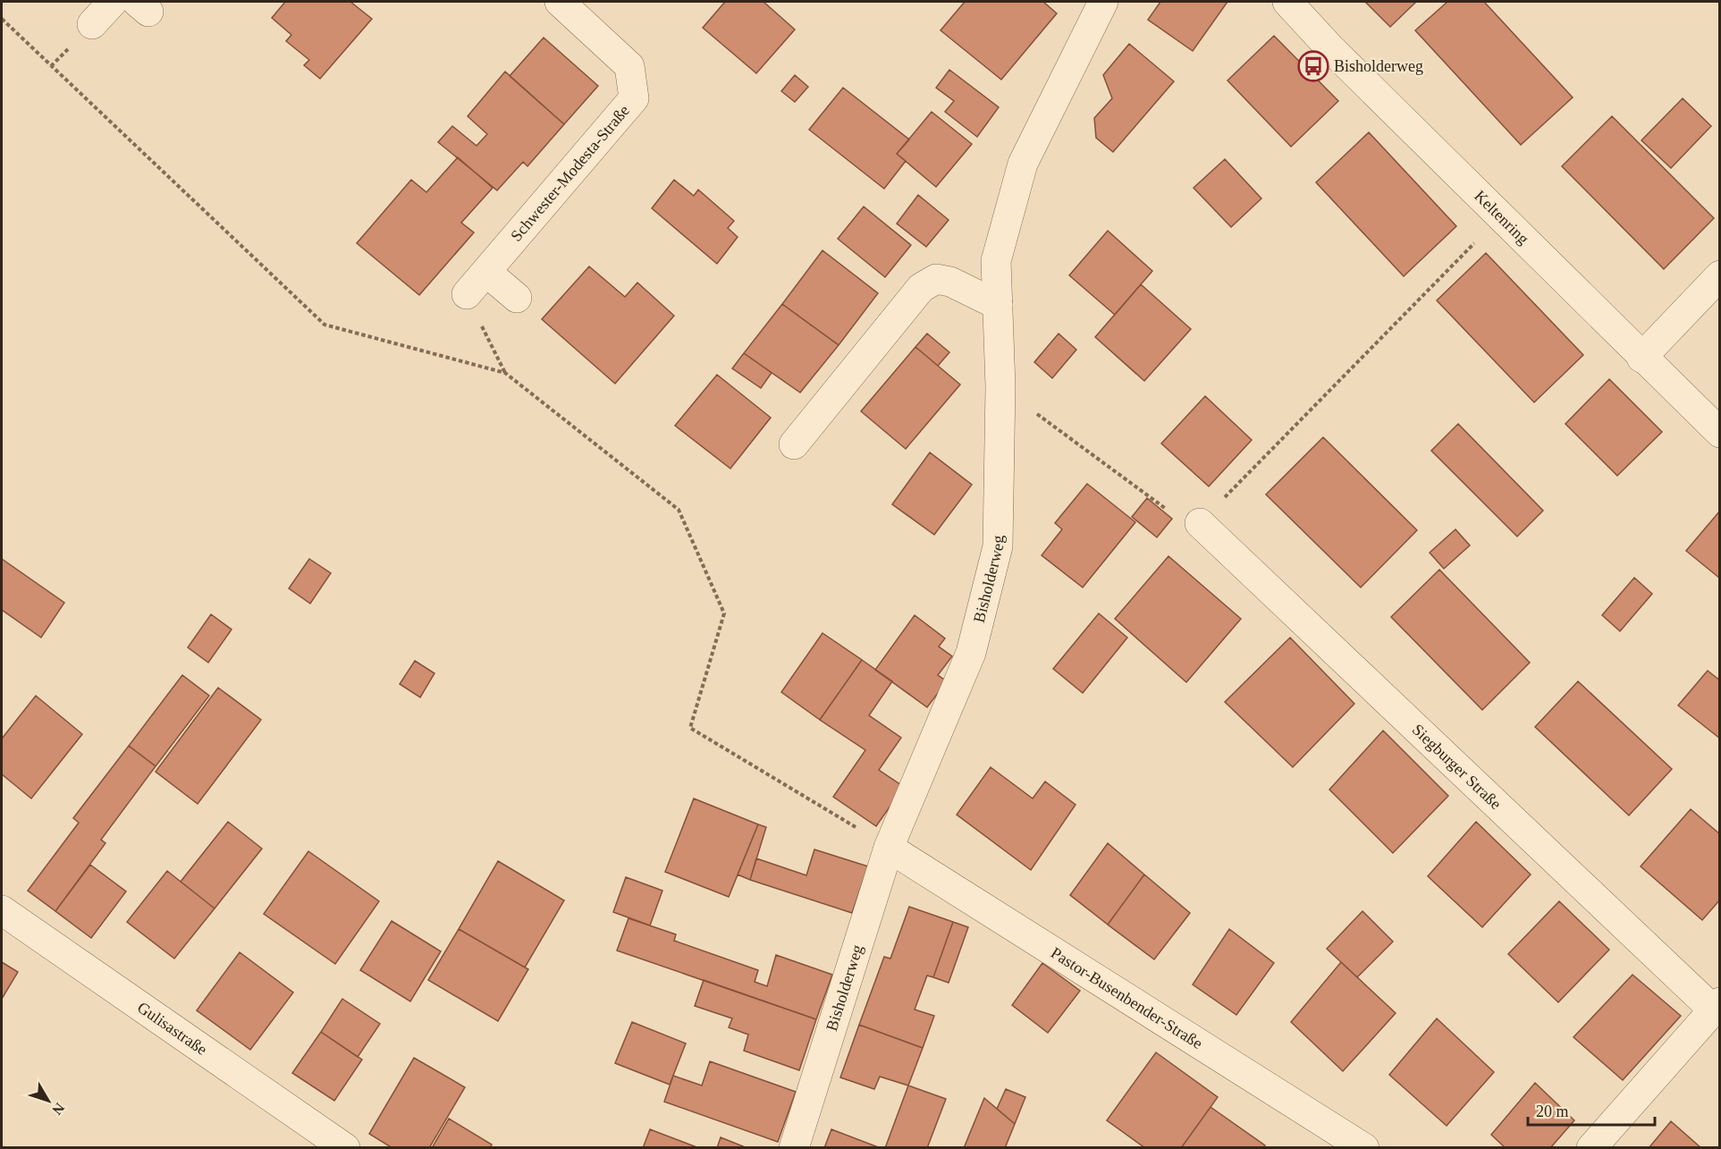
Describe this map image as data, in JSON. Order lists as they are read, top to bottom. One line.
{"streets":{"street":["Schwester-Modesta-Straße","Keltenring","Bisholderweg","Siegburger Straße","Pastor-Busenbender-Straße","Gulisastraße"]},"crossings":[["Bisholderweg","Pastor-Busenbender-Straße"]],"places":{"bus stop":["Bisholderweg"]},"scale_bar":"20 m","north":"bottom right"}
